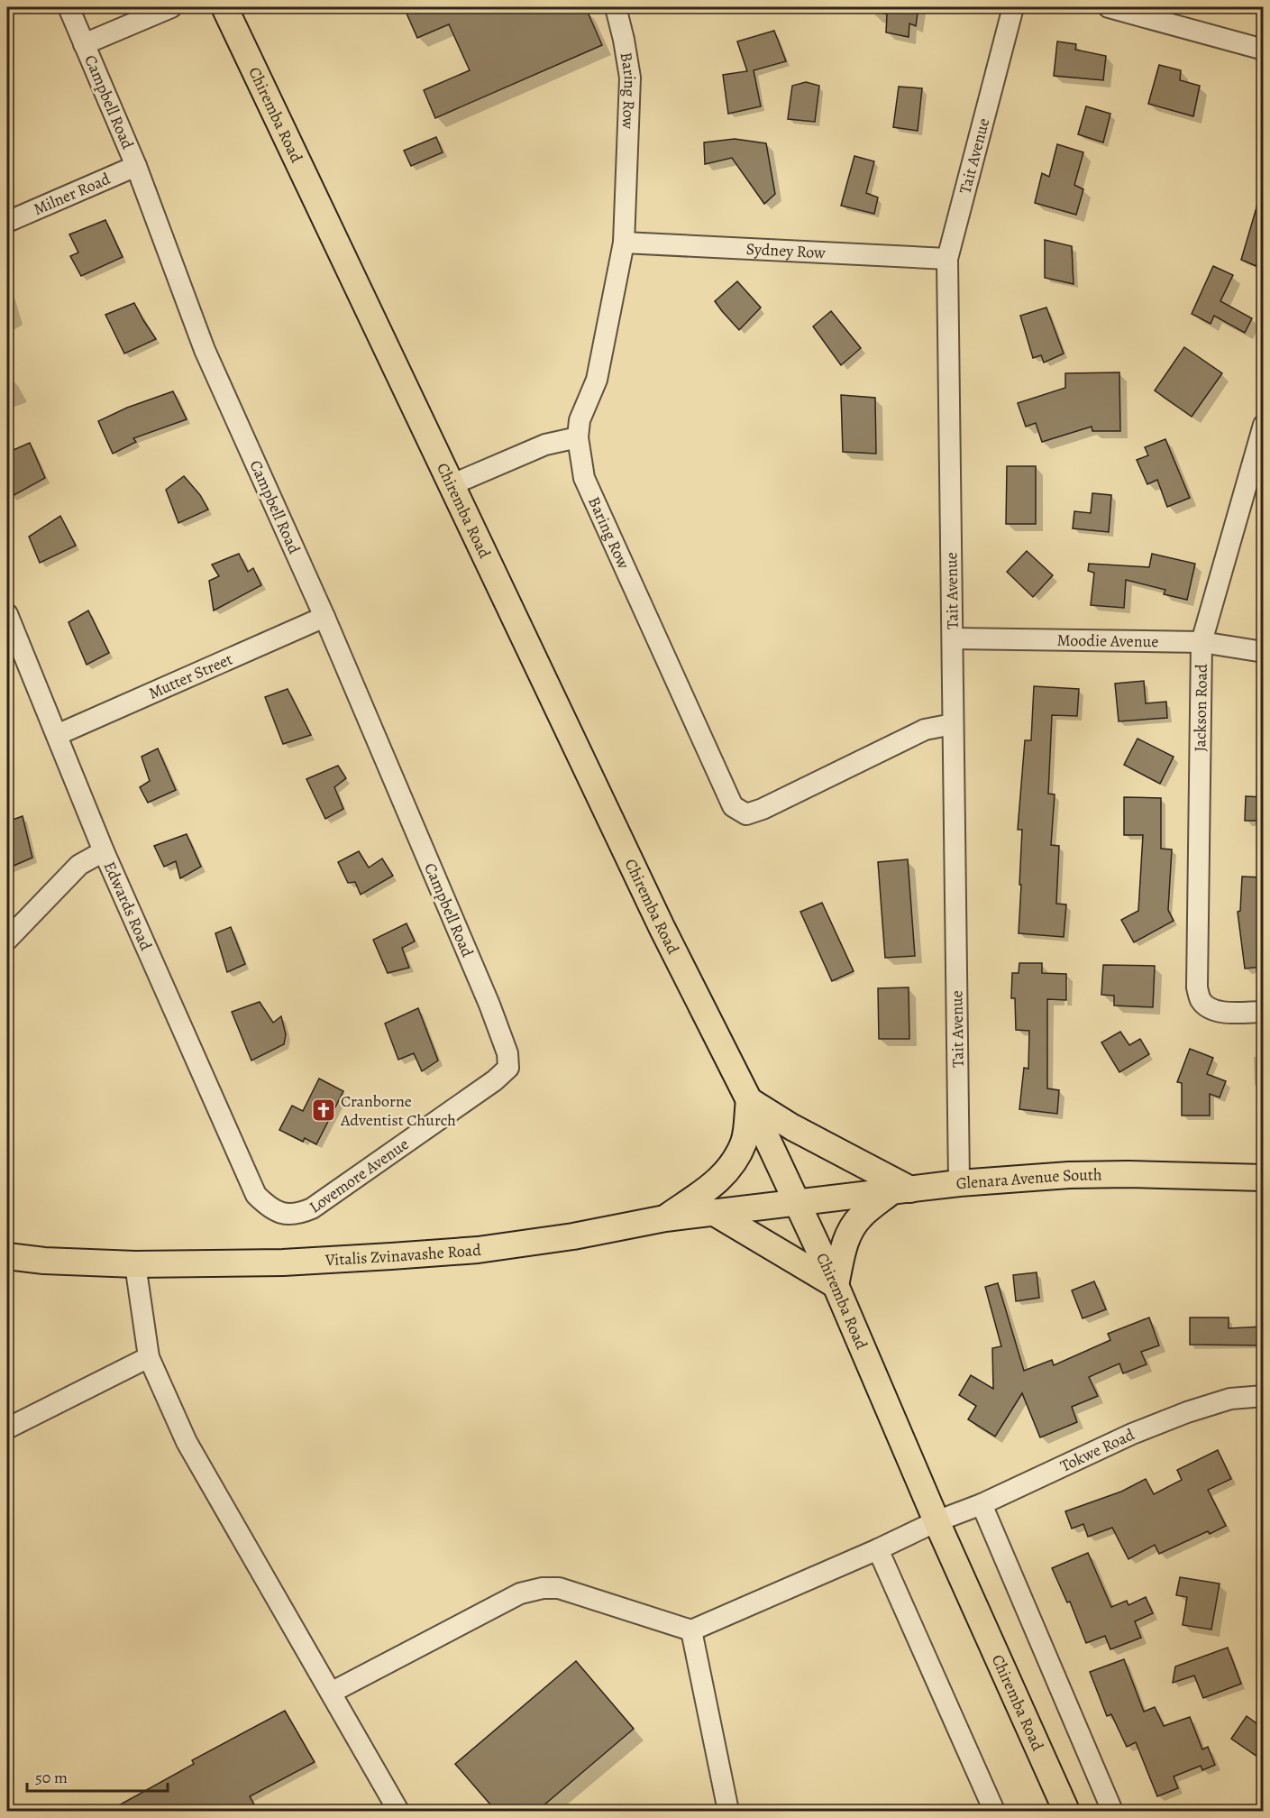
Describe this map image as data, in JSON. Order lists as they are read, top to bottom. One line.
{"streets":{"main road":["Chiremba Road","Glenara Avenue South","Vitalis Zvinavashe Road"],"street":["Baring Row","Campbell Road","Tait Avenue","Milner Road","Sydney Row","Moodie Avenue","Mutter Street","Jackson Road","Edwards Road","Lovemore Avenue","Tokwe Road"]},"crossings":[["Baring Row","Tait Avenue"],["Baring Row","Sydney Row"],["Campbell Road","Milner Road"],["Campbell Road","Mutter Street"],["Campbell Road","Lovemore Avenue"],["Chiremba Road","Glenara Avenue South"],["Chiremba Road","Vitalis Zvinavashe Road"],["Chiremba Road","Tokwe Road"],["Tait Avenue","Sydney Row"],["Tait Avenue","Moodie Avenue"],["Tait Avenue","Glenara Avenue South"],["Moodie Avenue","Jackson Road"],["Mutter Street","Edwards Road"],["Edwards Road","Lovemore Avenue"],["Glenara Avenue South","Vitalis Zvinavashe Road"]],"places":{"church":["Cranborne Adventist Church"]},"scale_bar":"50 m"}
